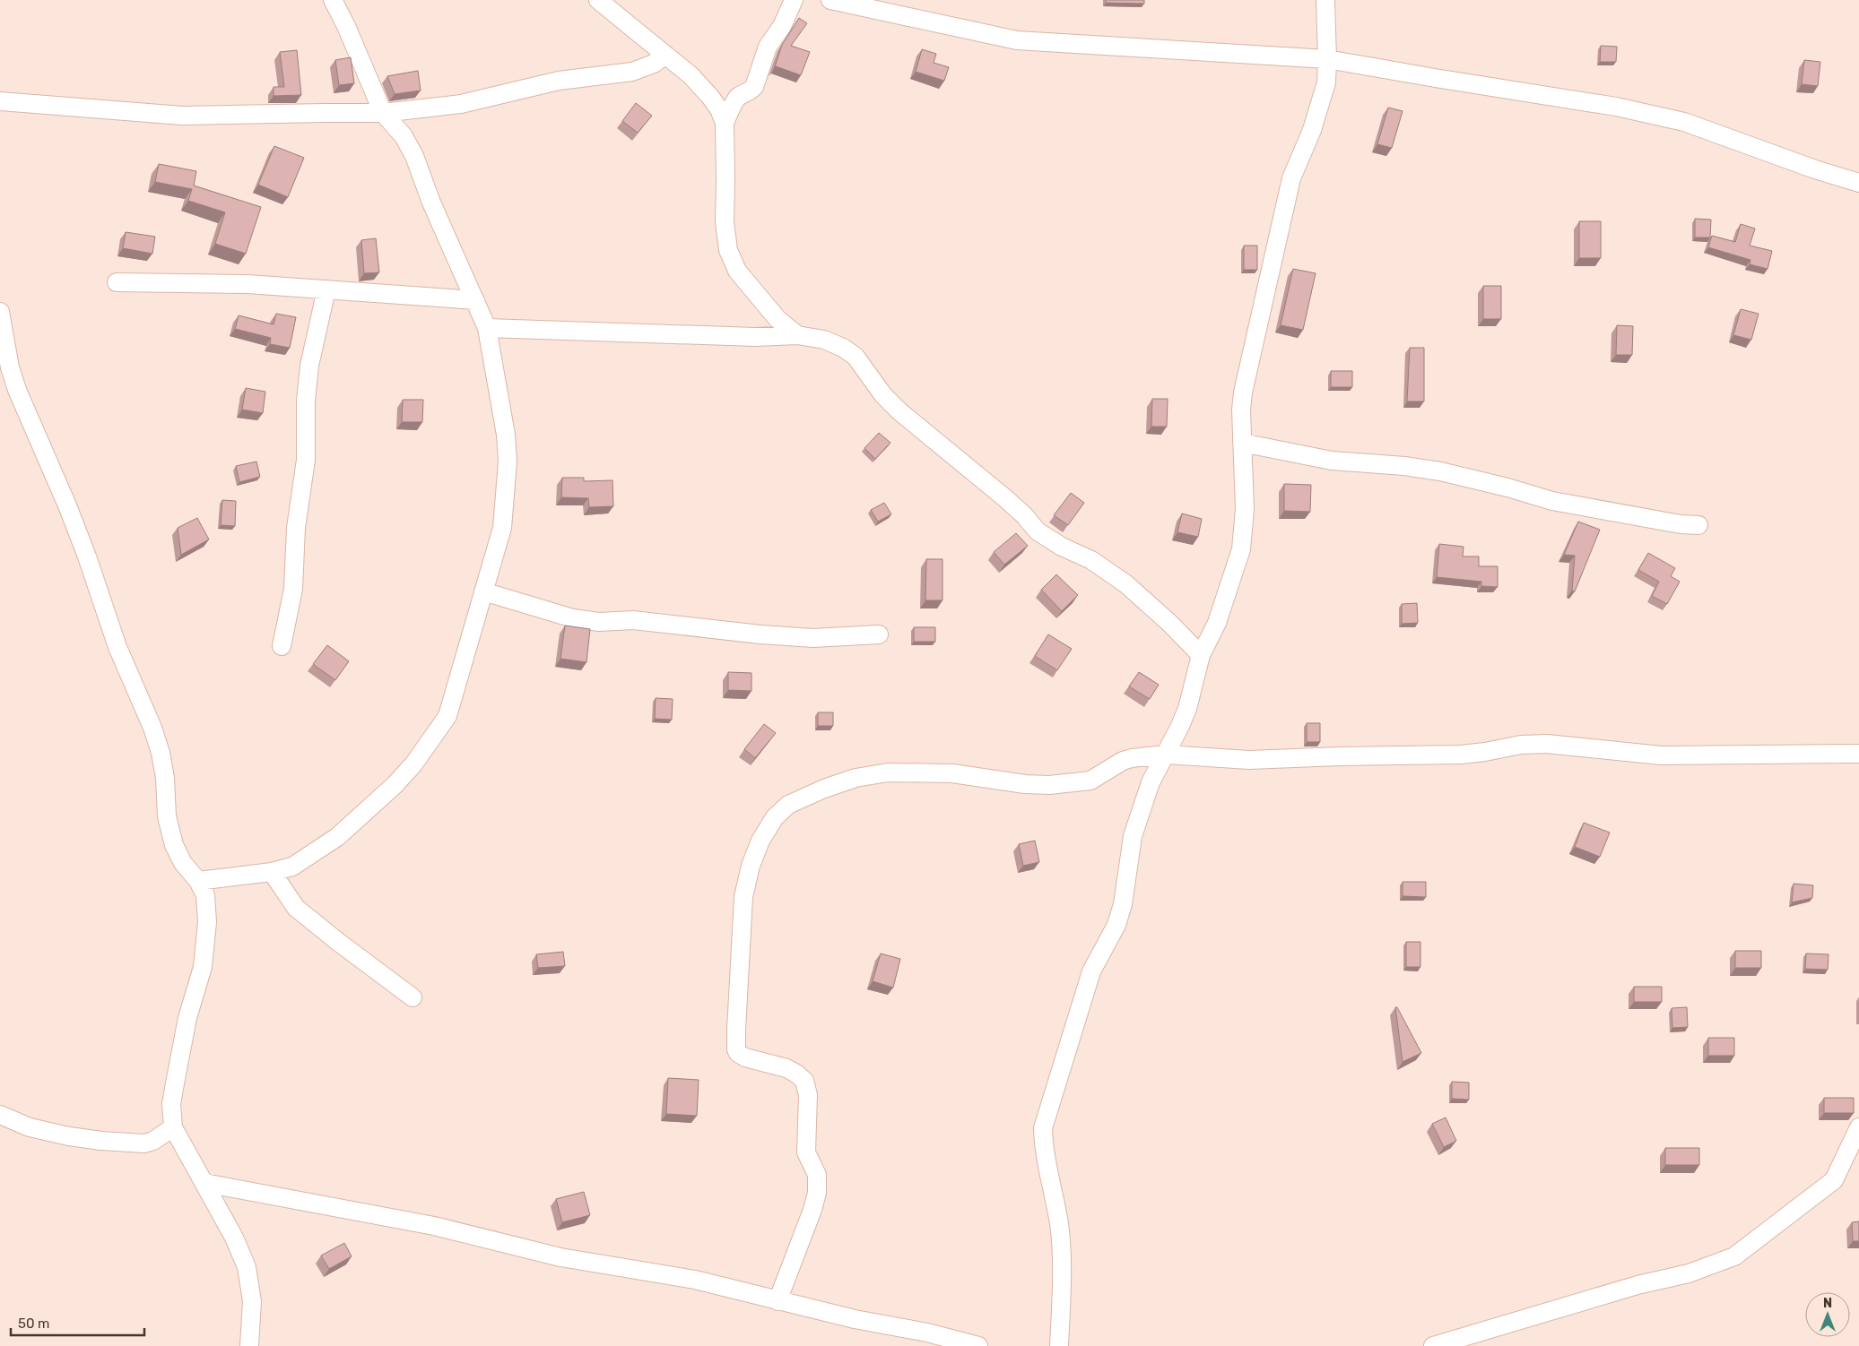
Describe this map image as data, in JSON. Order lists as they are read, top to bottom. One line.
{"scale_bar":"50 m","north":"top"}
